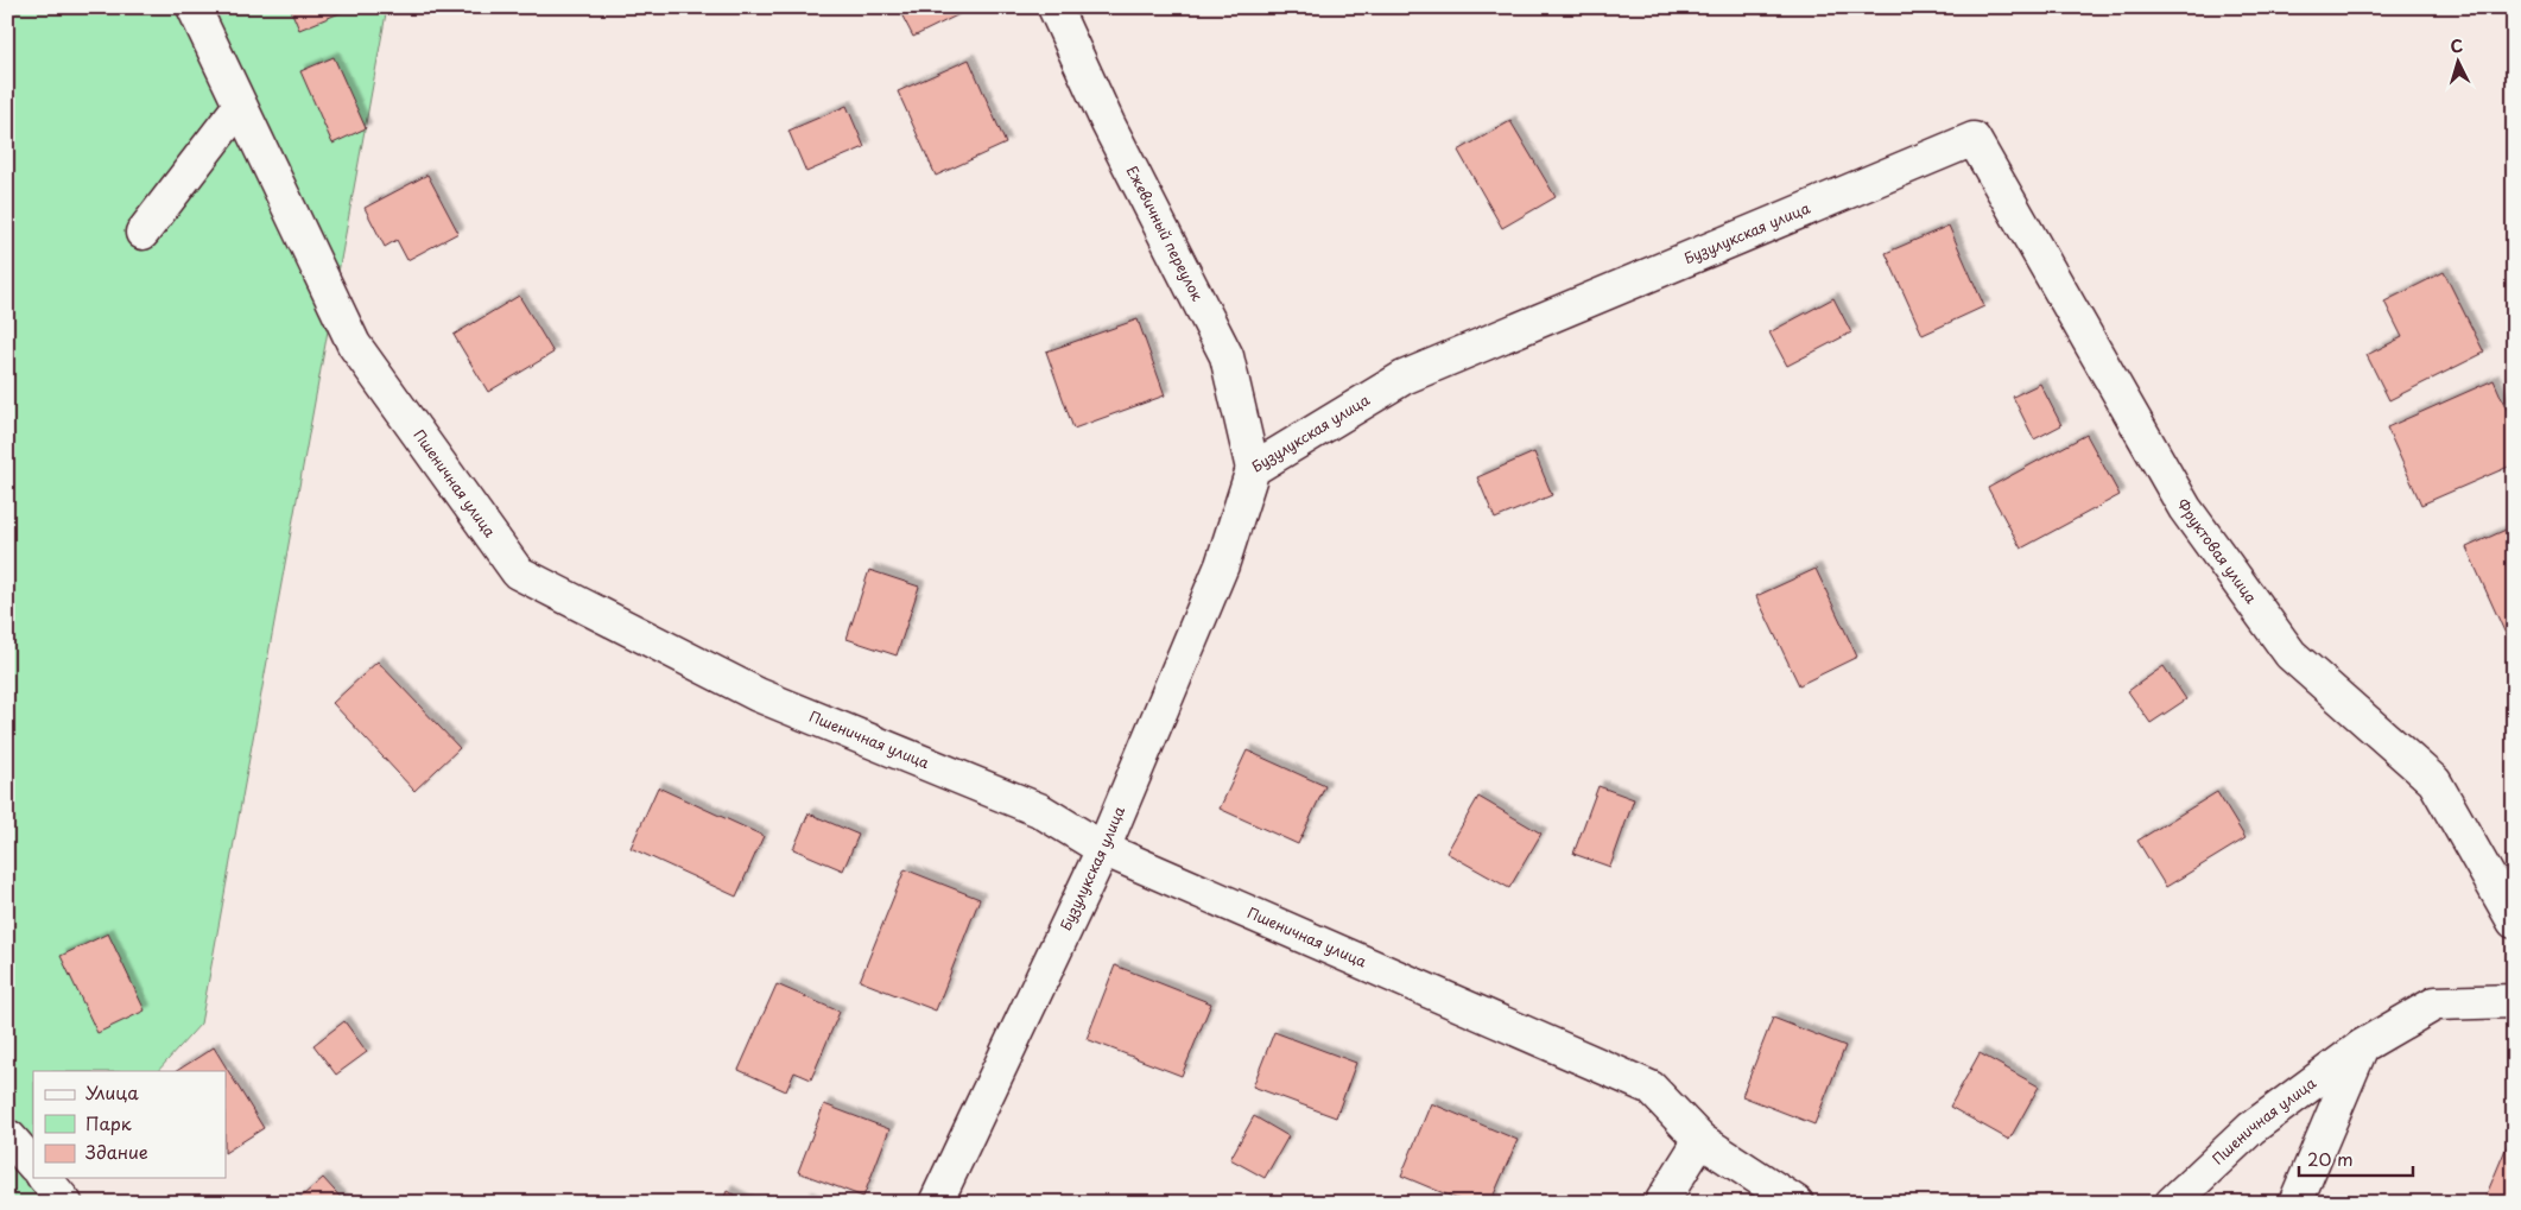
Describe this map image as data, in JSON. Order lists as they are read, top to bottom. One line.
{"streets":{"street":["Бузулукская улица","Ежевичный переулок","Пшеничная улица","Фруктовая улица"]},"crossings":[["Бузулукская улица","Ежевичный переулок"],["Бузулукская улица","Пшеничная улица"],["Бузулукская улица","Фруктовая улица"]],"legend":["Улица","Парк","Здание"],"scale_bar":"20 m","north":"top"}
